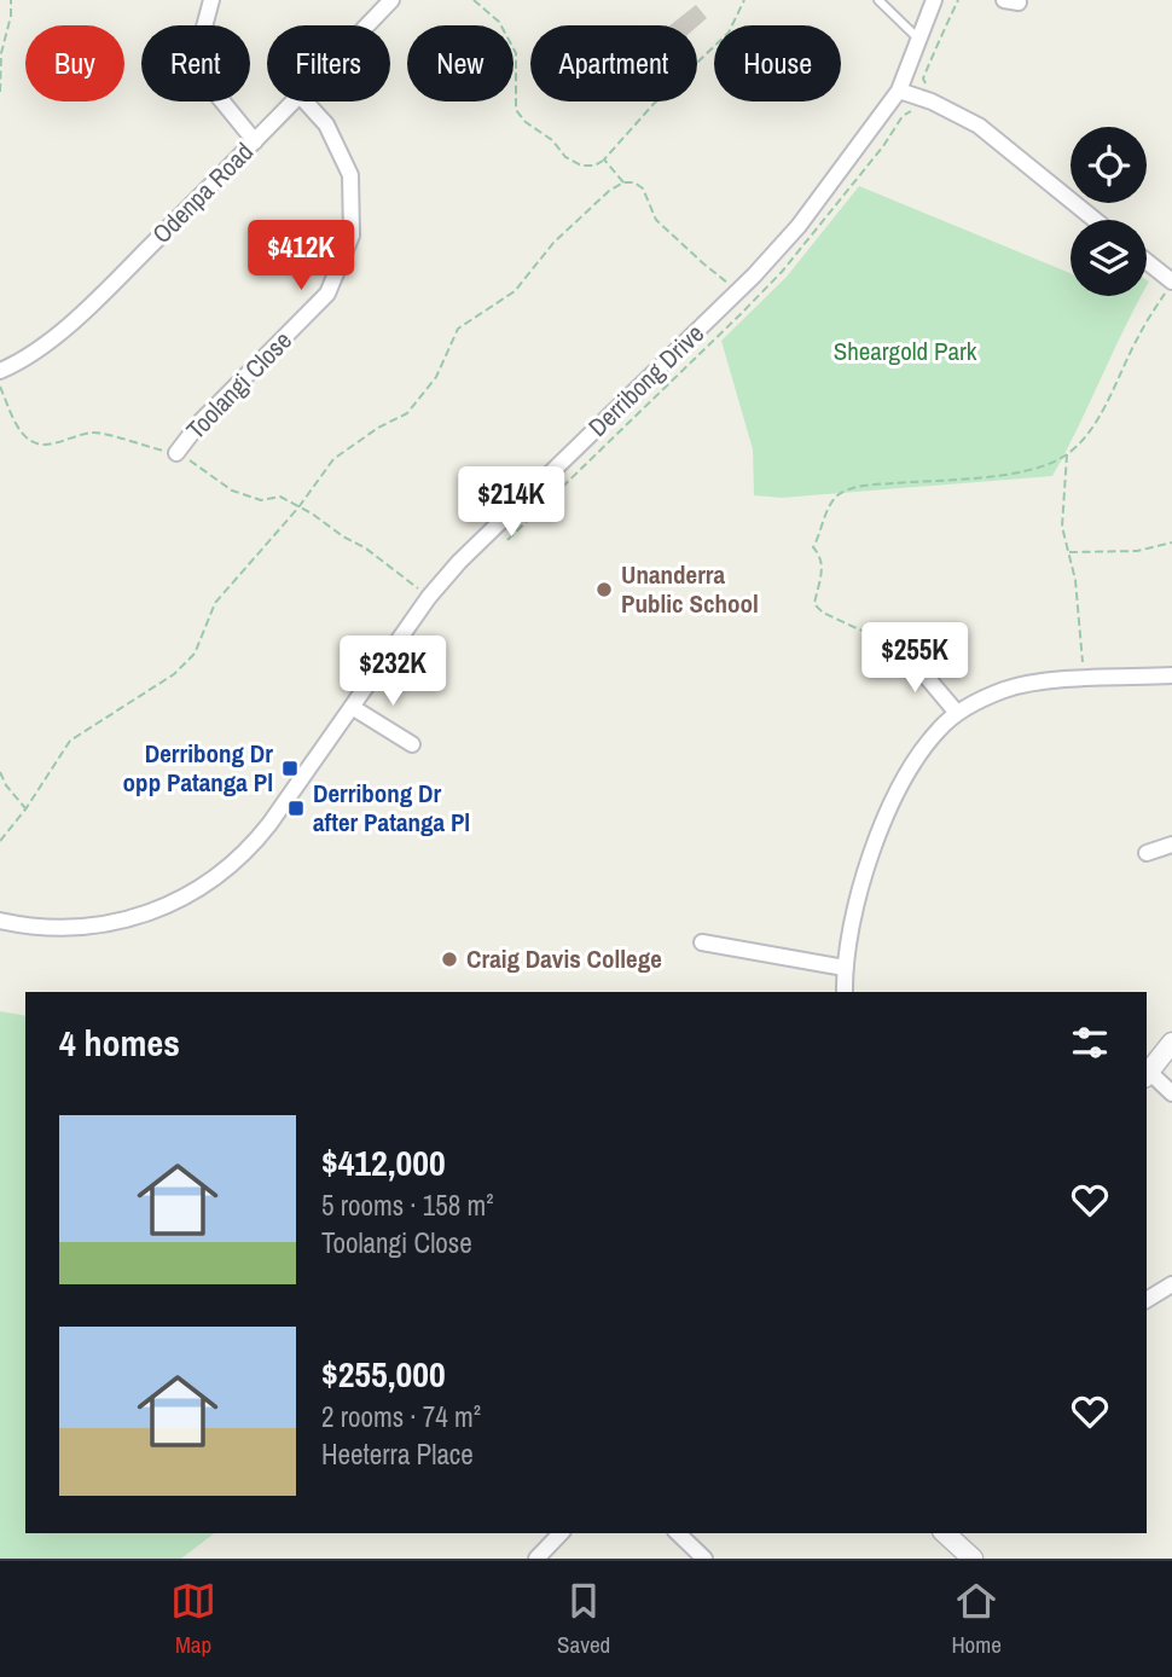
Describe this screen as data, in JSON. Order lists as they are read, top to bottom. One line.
{"streets":{"street":["Odenpa Road","Derribong Drive","Toolangi Close"]},"parks":["Sheargold Park"],"places":{"other":["Unanderra Public School","Craig Davis College"],"transit":["Derribong Dr opp Patanga Pl","Derribong Dr after Patanga Pl"]},"page":{"chip":["Buy","Rent","Filters","New","Apartment","House"],"price":["$412K","$214K","$255K","$232K"],"heading":"4 homes","list":[{"name":"$412,000","note":"5 rooms · 158 m² · Toolangi Close"},{"name":"$255,000","note":"2 rooms · 74 m² · Heeterra Place"}],"tabs":["Map","Saved","Home"]}}
